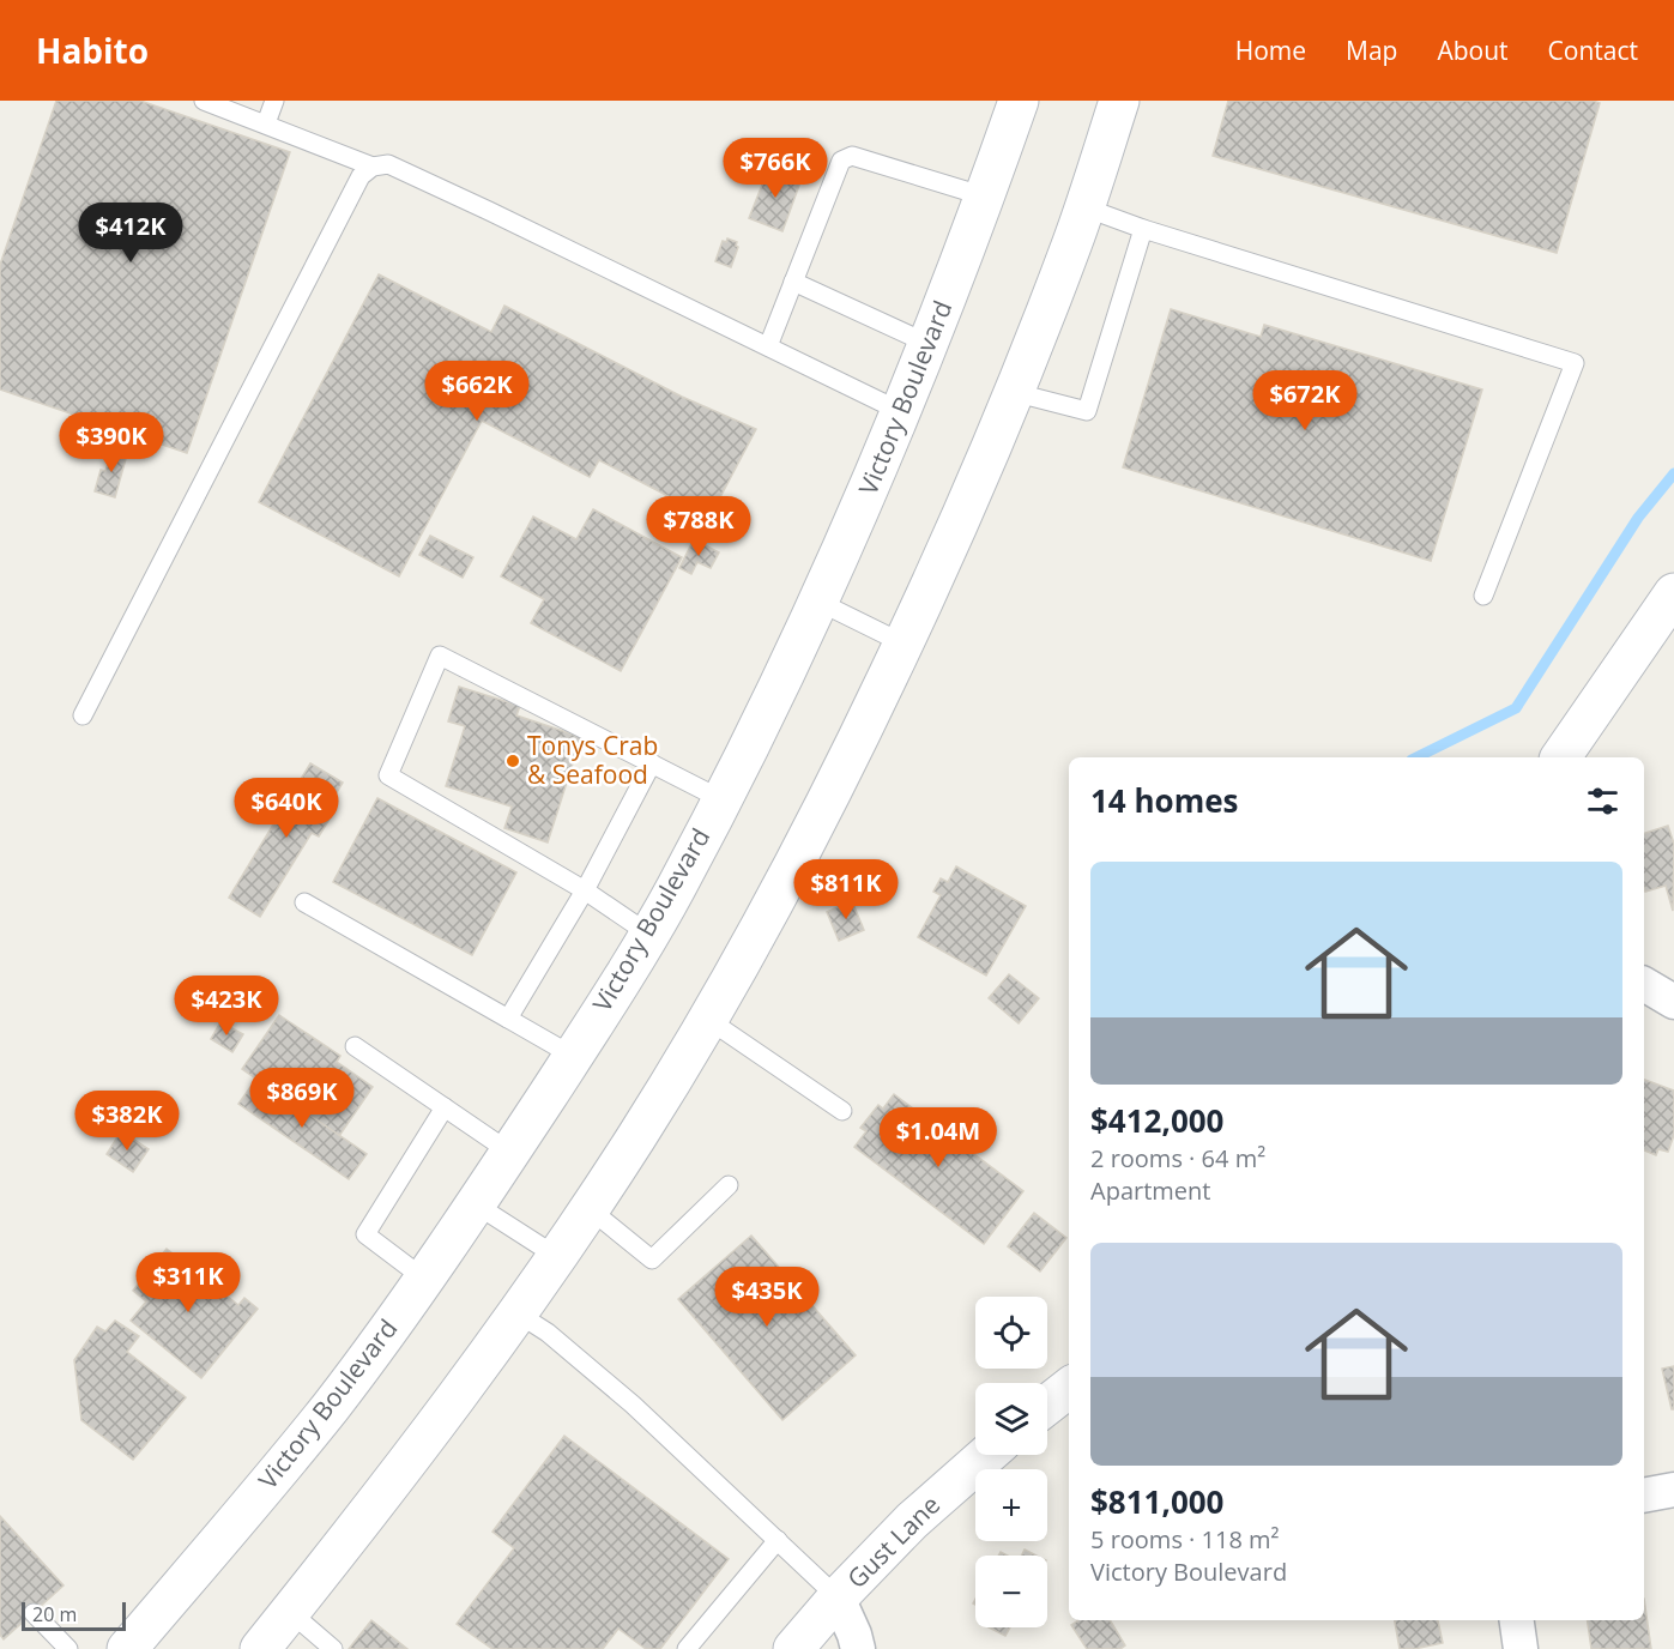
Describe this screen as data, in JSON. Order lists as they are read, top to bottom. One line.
{"streets":{"main road":["Victory Boulevard","Gust Lane"]},"places":["Tonys Crab & Seafood"],"scale_bar":"20 m","page":{"header":"Habito","nav":["Home","Map","About","Contact"],"price":["$766K","$412K","$662K","$672K","$390K","$788K","$640K","$811K","$423K","$869K","$382K","$1.04M","$311K","$435K"],"heading":"14 homes","list":[{"name":"$412,000","note":"2 rooms · 64 m² · Apartment"},{"name":"$811,000","note":"5 rooms · 118 m² · Victory Boulevard"}],"map_buttons":["+","−"],"scale":"20 m"}}
